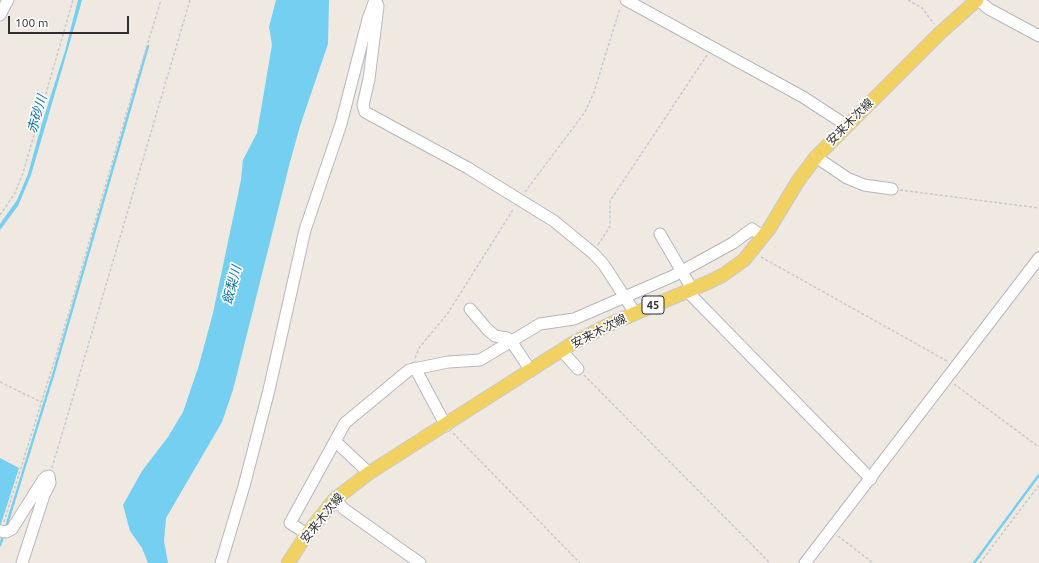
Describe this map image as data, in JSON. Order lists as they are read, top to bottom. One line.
{"streets":{"main road":["安来木次線","45"]},"water":["赤砂川","飯梨川"],"scale_bar":"100 m"}
